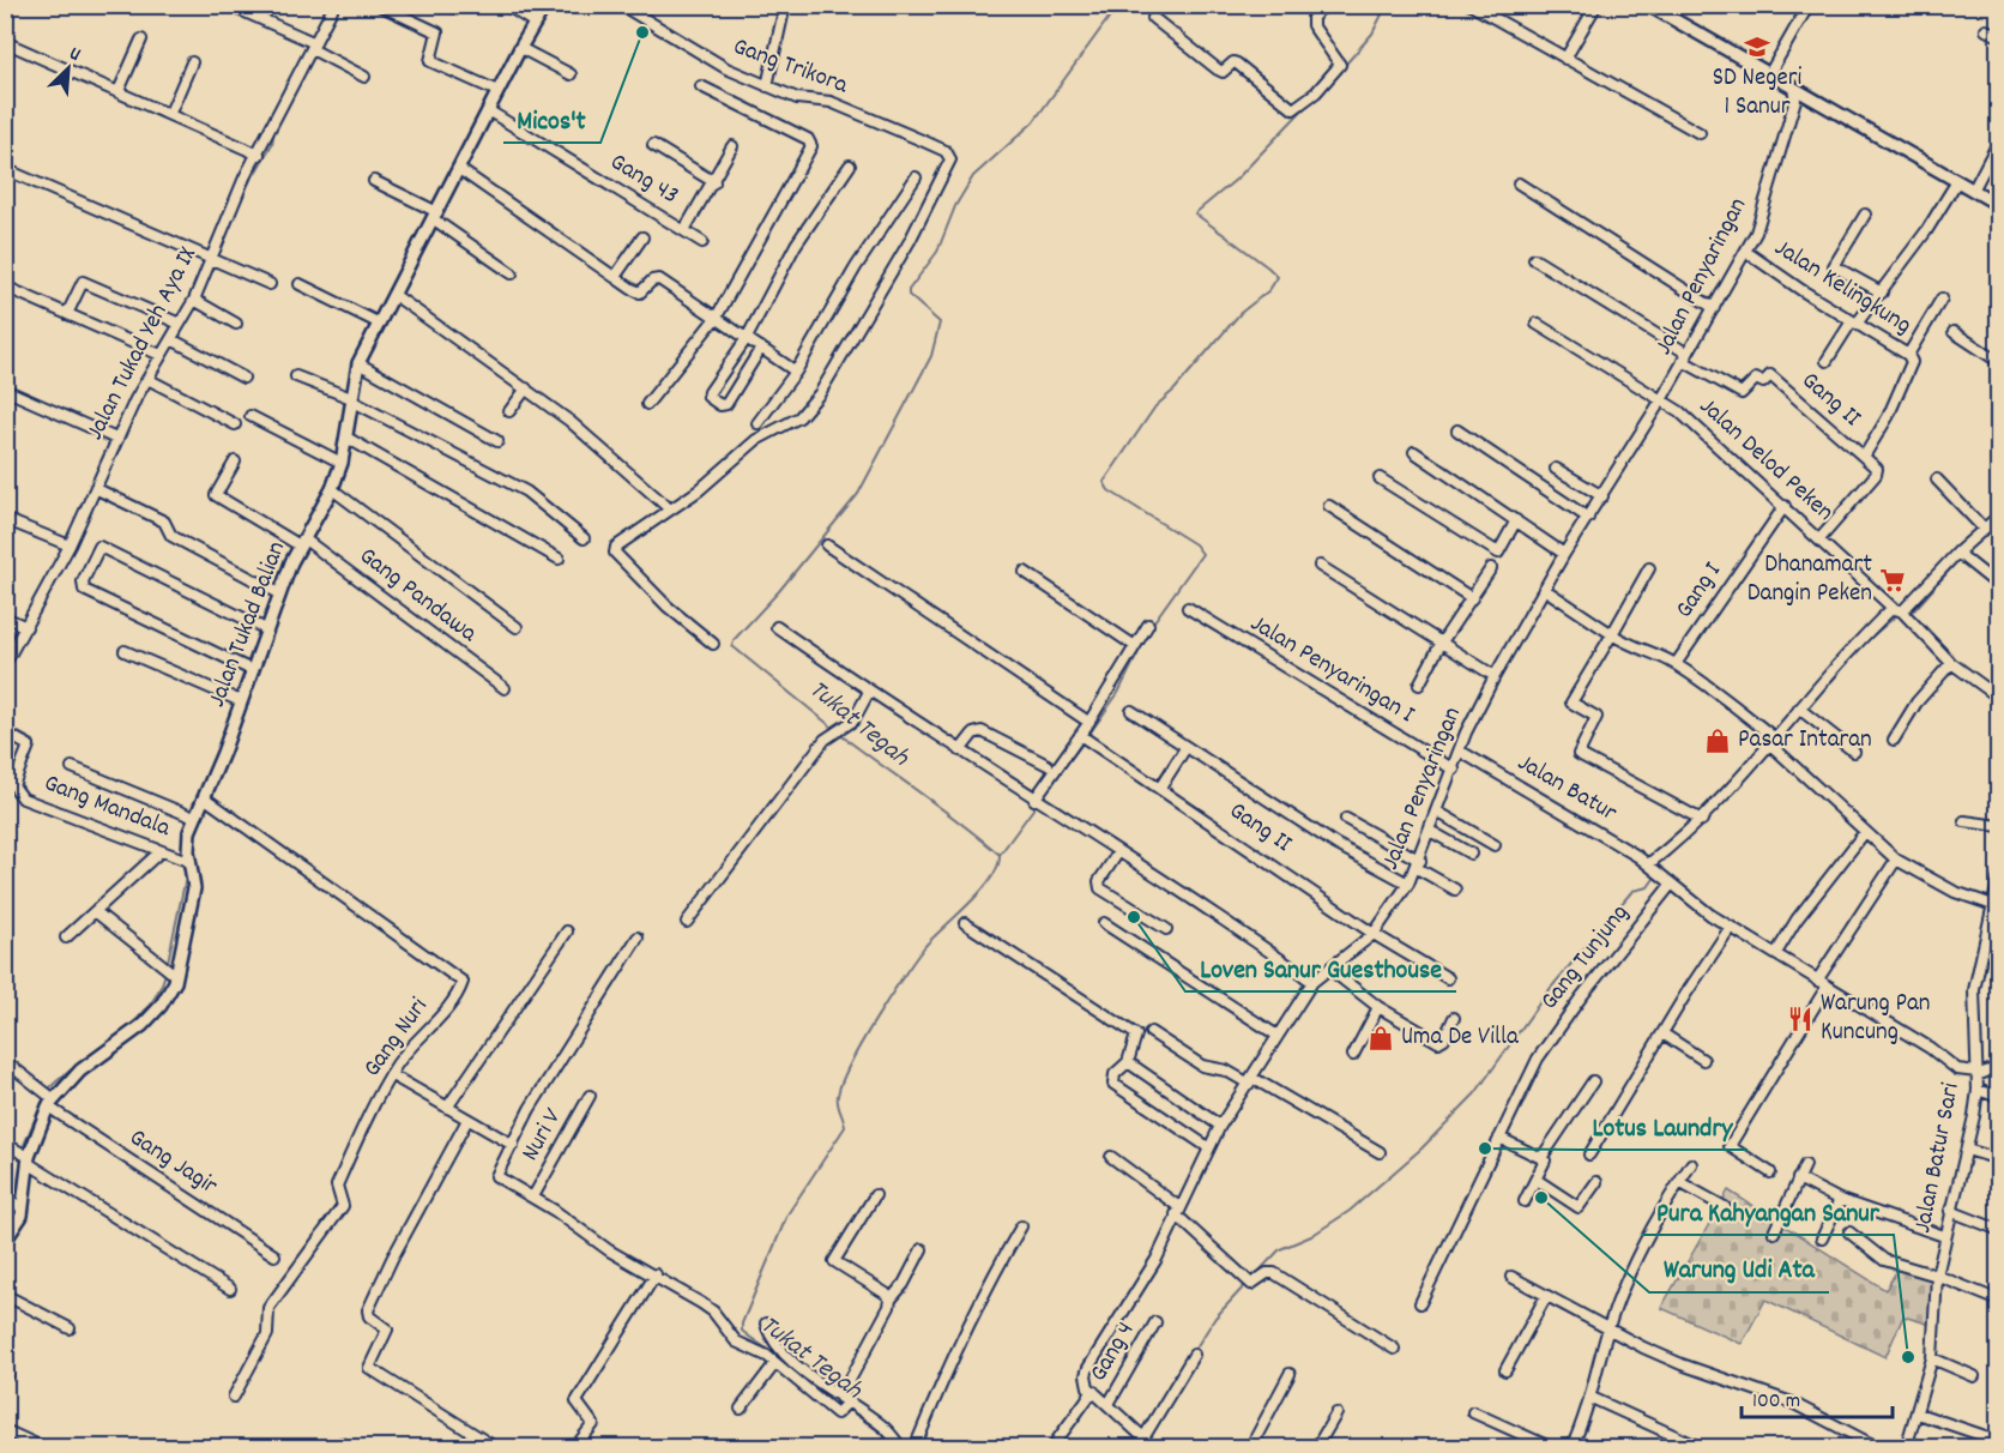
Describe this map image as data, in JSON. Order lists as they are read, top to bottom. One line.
{"streets":{"street":["Gang Trikora","Gang 43","Jalan Penyaringan","Jalan Kelingkung","Jalan Tukad Yeh Aya IX","Gang II","Jalan Delod Peken","Gang I","Gang Pandawa","Jalan Tukad Balian","Jalan Penyaringan I","Jalan Batur","Gang Mandala","Gang Tunjung","Gang Nuri","Nuri V","Jalan Batur Sari","Gang Jagir","Gang 4"]},"crossings":[["Gang 43","Jalan Tukad Balian"],["Jalan Penyaringan","Jalan Kelingkung"],["Jalan Penyaringan","Gang II"],["Jalan Penyaringan","Jalan Delod Peken"],["Jalan Penyaringan","Jalan Penyaringan I"],["Jalan Penyaringan","Jalan Batur"],["Jalan Kelingkung","Gang II"],["Jalan Delod Peken","Gang I"],["Gang Pandawa","Jalan Tukad Balian"],["Jalan Tukad Balian","Gang Mandala"],["Jalan Tukad Balian","Gang Nuri"],["Jalan Tukad Balian","Gang Jagir"],["Jalan Batur","Gang Tunjung"],["Jalan Batur","Jalan Batur Sari"]],"water":["Tukat Tegah"],"places":{"other":["Micos't","Loven Sanur Guesthouse","Lotus Laundry","Warung Udi Ata","Pura Kahyangan Sanur"],"school or university":["SD Negeri 1 Sanur"],"supermarket":["Dhanamart Dangin Peken"],"shop":["Pasar Intaran","Uma De Villa"],"restaurant":["Warung Pan Kuncung"]},"scale_bar":"100 m","north":"top right"}
